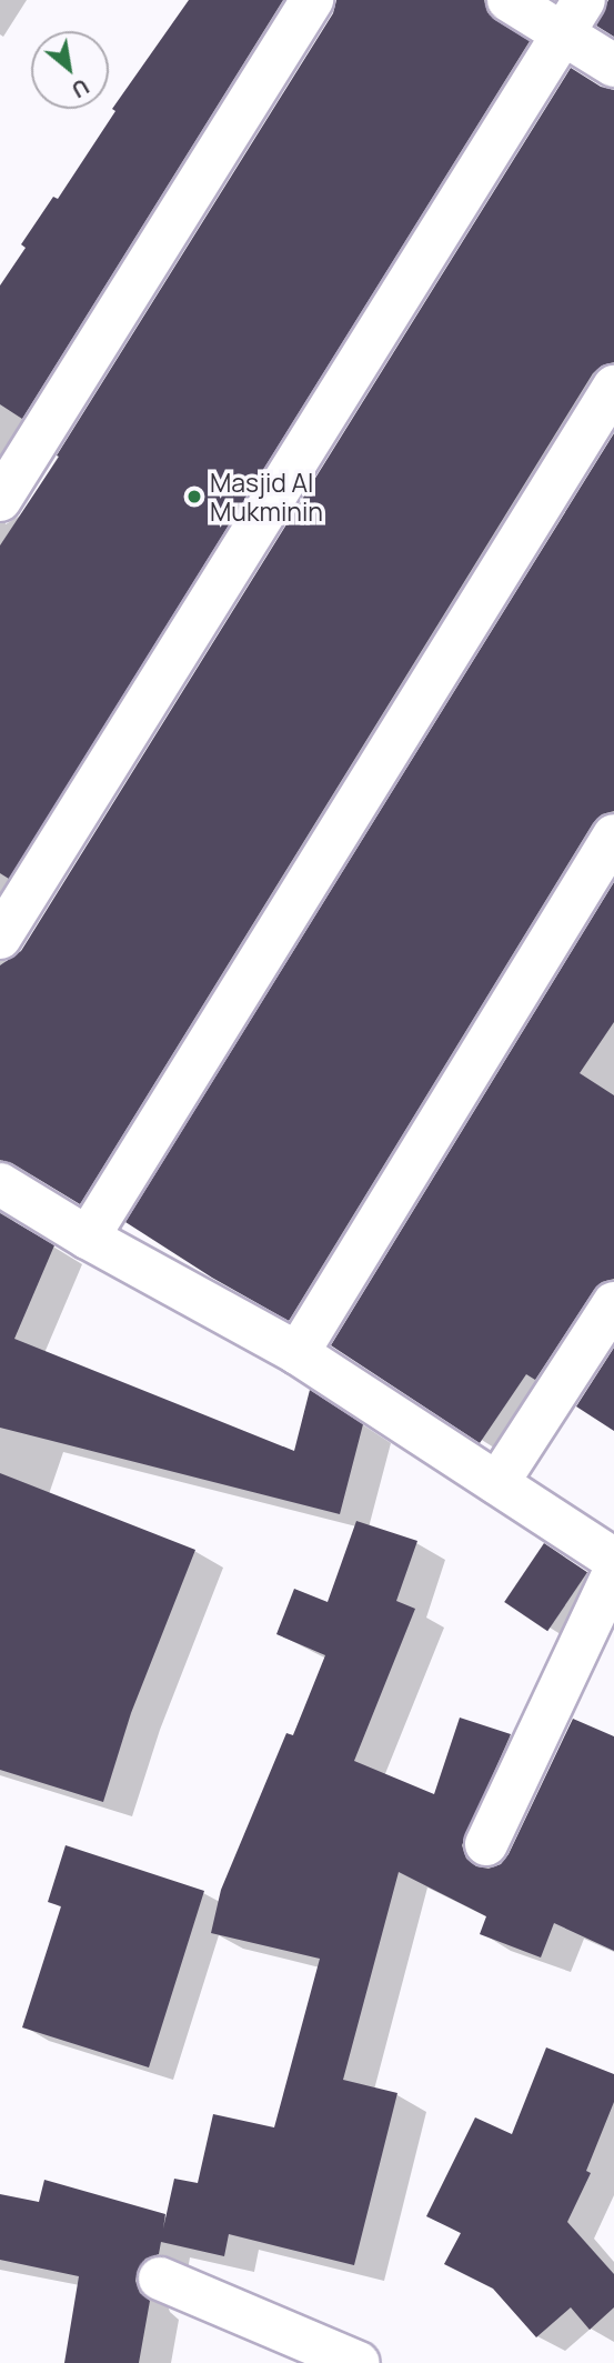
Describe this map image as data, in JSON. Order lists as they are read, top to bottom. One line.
{"places":["Masjid Al Mukminin"],"north":"bottom right"}
